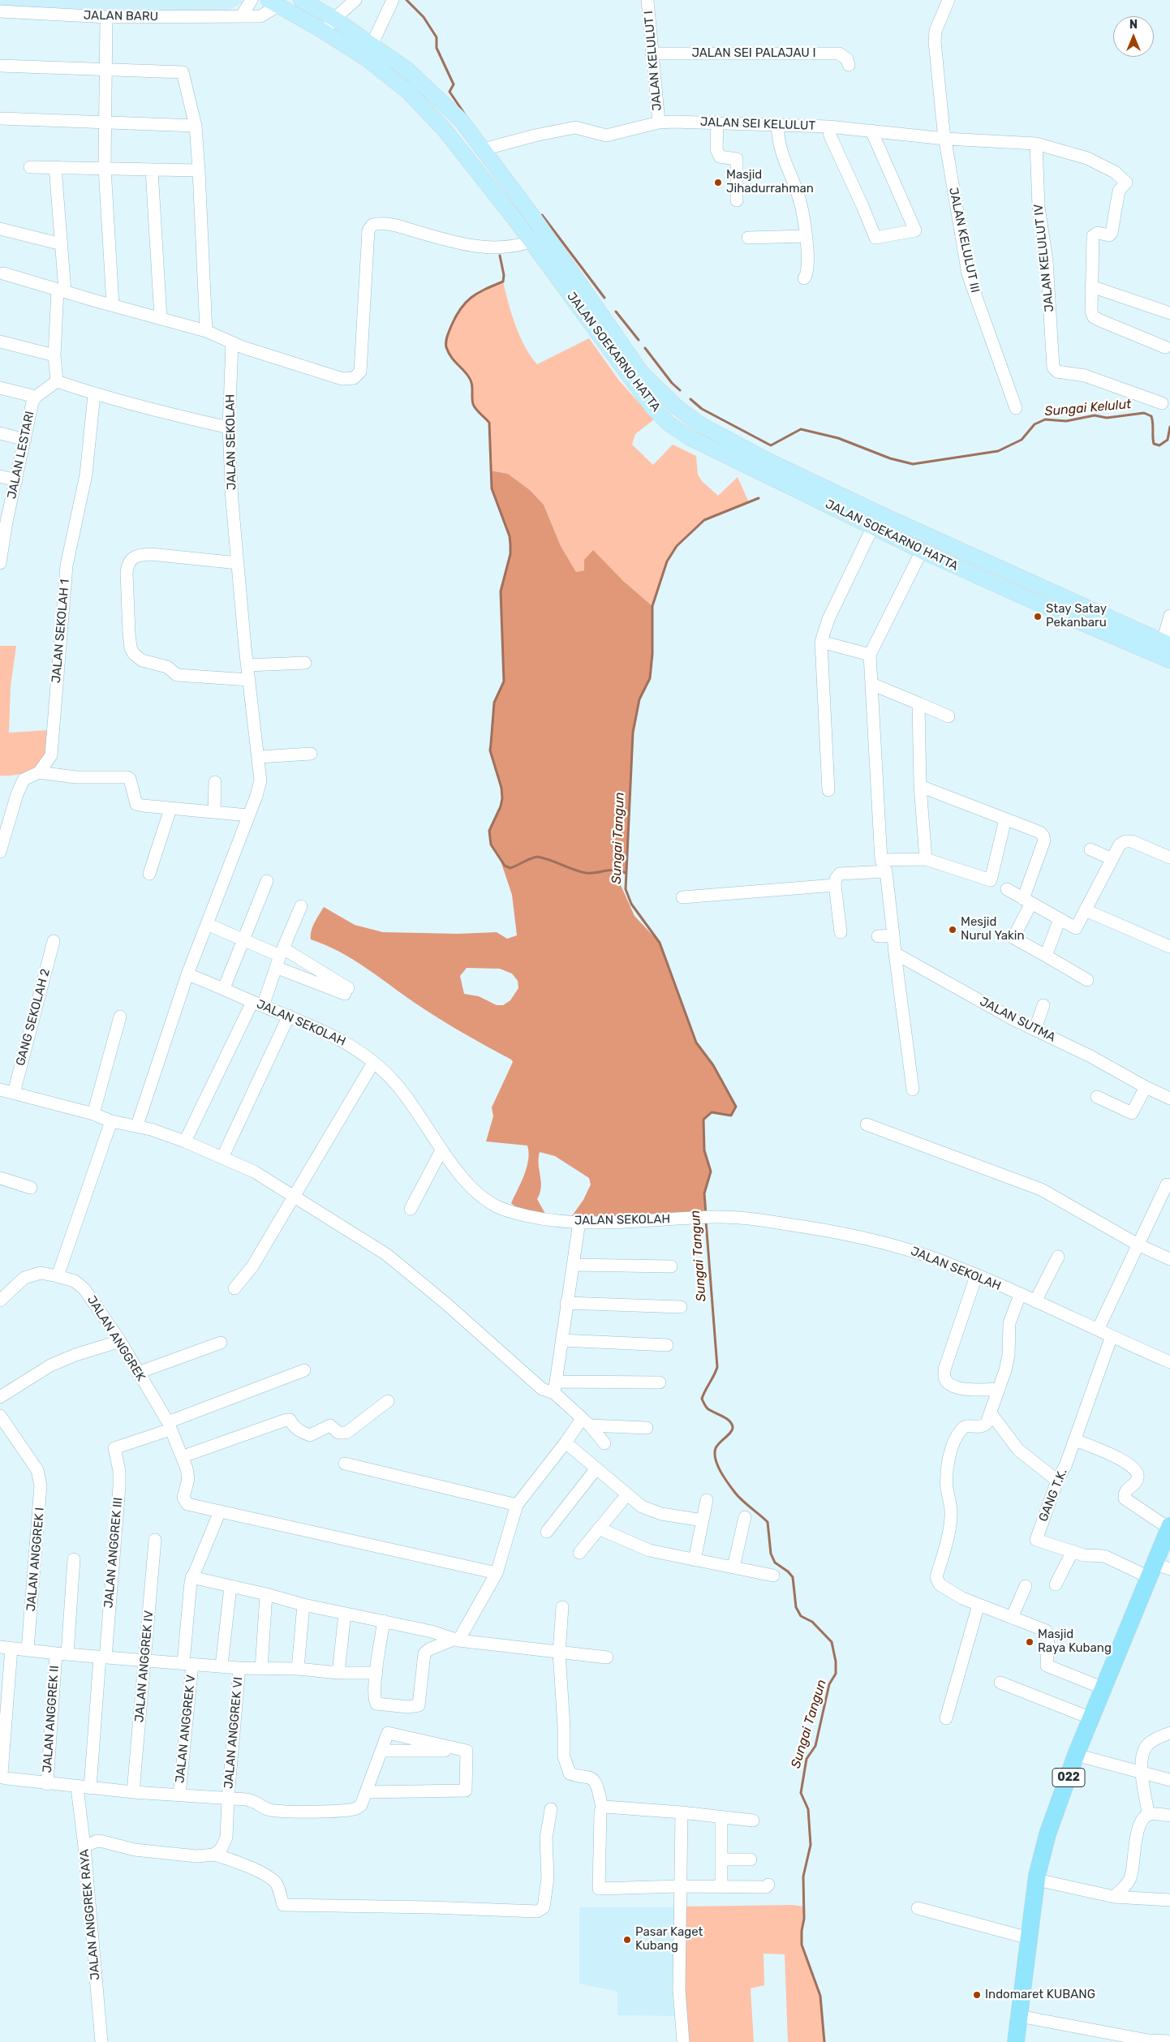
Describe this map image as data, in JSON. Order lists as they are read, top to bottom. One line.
{"streets":{"highway":["022"],"main road":["JALAN SOEKARNO HATTA"],"street":["JALAN BARU","JALAN SEI PALAJAU I","JALAN KELULUT I","JALAN SEI KELULUT","JALAN KELULUT III","JALAN KELULUT IV","JALAN SEKOLAH","JALAN LESTARI","JALAN SEKOLAH 1","GANG SEKOLAH 2","JALAN SUTMA","JALAN ANGGREK","GANG T.K.","JALAN ANGGREK III","JALAN ANGGREK I","JALAN ANGGREK IV","JALAN ANGGREK II","JALAN ANGGREK V","JALAN ANGGREK VI","JALAN ANGGREK RAYA"]},"crossings":[["JALAN BARU","JALAN SOEKARNO HATTA"],["JALAN SEI PALAJAU I","JALAN KELULUT I"],["JALAN KELULUT I","JALAN SEI KELULUT"],["JALAN SEI KELULUT","JALAN KELULUT III"],["JALAN SEI KELULUT","JALAN KELULUT IV"],["JALAN SEI KELULUT","JALAN SOEKARNO HATTA"],["JALAN SEKOLAH","GANG T.K."],["JALAN ANGGREK","JALAN ANGGREK III"],["JALAN ANGGREK","JALAN ANGGREK V"],["GANG T.K.","022"]],"water":["Sungai Kelulut","Sungai Tangun"],"places":["Masjid Jihadurrahman","Stay Satay Pekanbaru","Mesjid Nurul Yakin","Masjid Raya Kubang","Pasar Kaget Kubang","Indomaret KUBANG"],"north":"top"}
